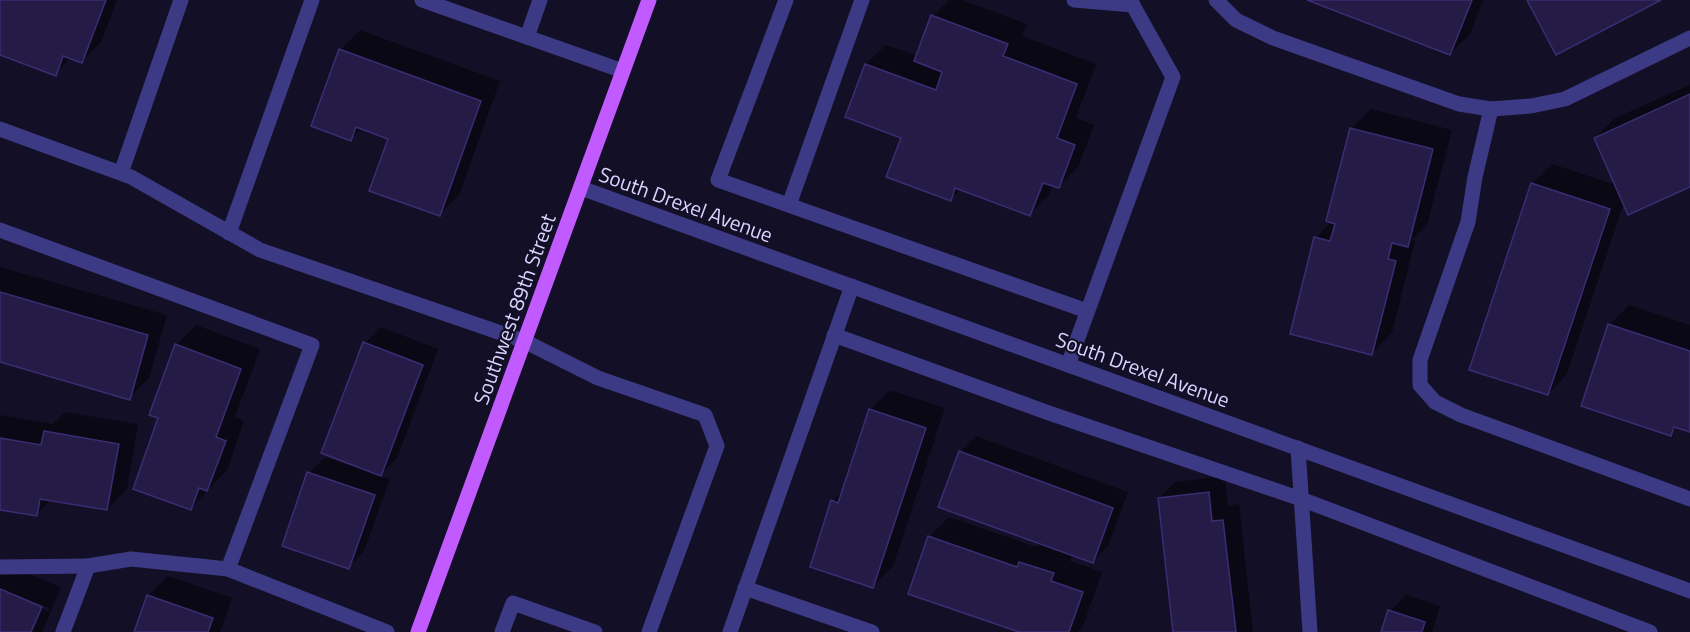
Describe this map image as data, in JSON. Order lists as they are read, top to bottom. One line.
{"streets":{"main road":["Southwest 89th Street"],"street":["South Drexel Avenue"]},"crossings":[["South Drexel Avenue","Southwest 89th Street"]]}
